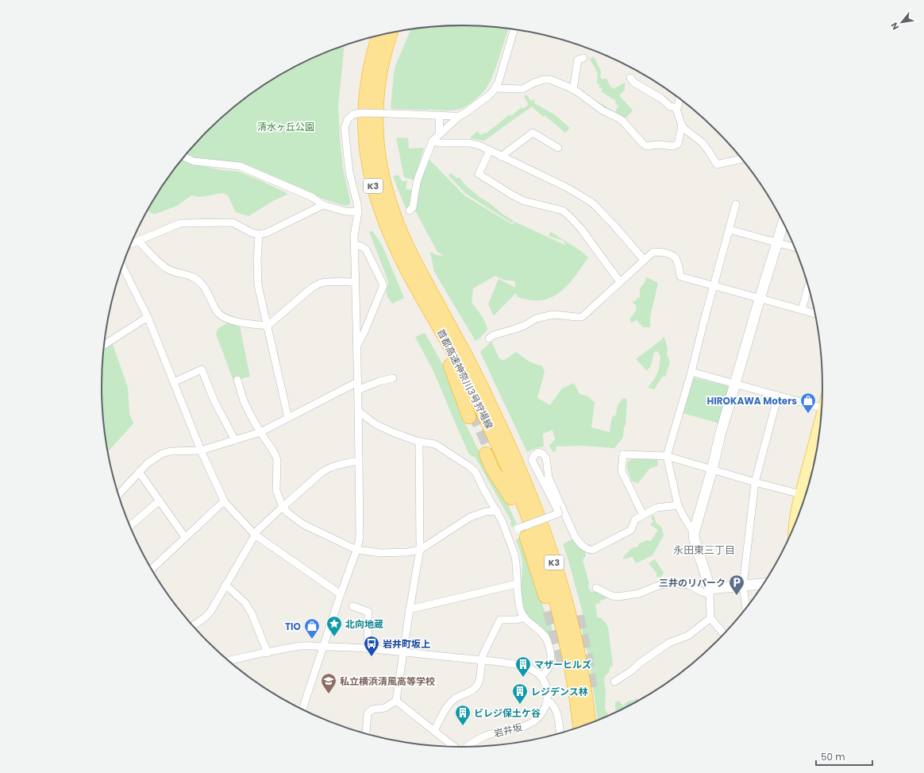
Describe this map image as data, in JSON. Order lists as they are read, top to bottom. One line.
{"streets":{"highway":["K3","首都高速神奈川3号狩場線"],"street":["岩井坂"]},"districts":["永田東三丁目"],"parks":["清水ヶ丘公園"],"places":{"shop":["HIROKAWA Moters","TIO"],"parking":["三井のリパーク"],"place":["北向地蔵"],"bus stop":["岩井町坂上"],"building":["マザーヒルズ","レジデンス林","ビレジ保土ケ谷"],"school or university":["私立横浜清風高等学校"]},"scale_bar":"50 m","north":"bottom left"}
